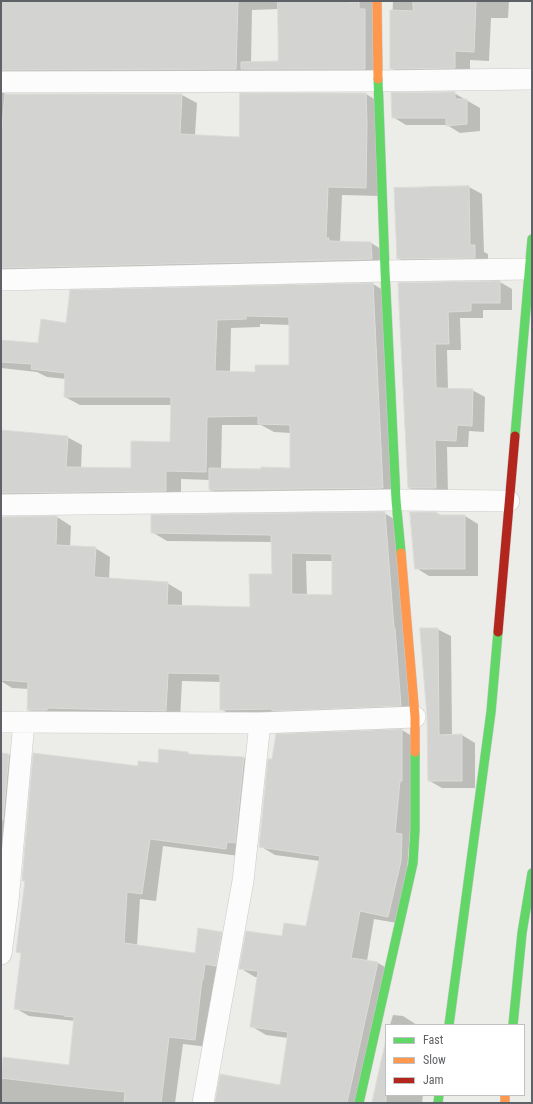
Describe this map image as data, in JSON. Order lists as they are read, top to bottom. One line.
{"legend":["Fast","Slow","Jam"]}
